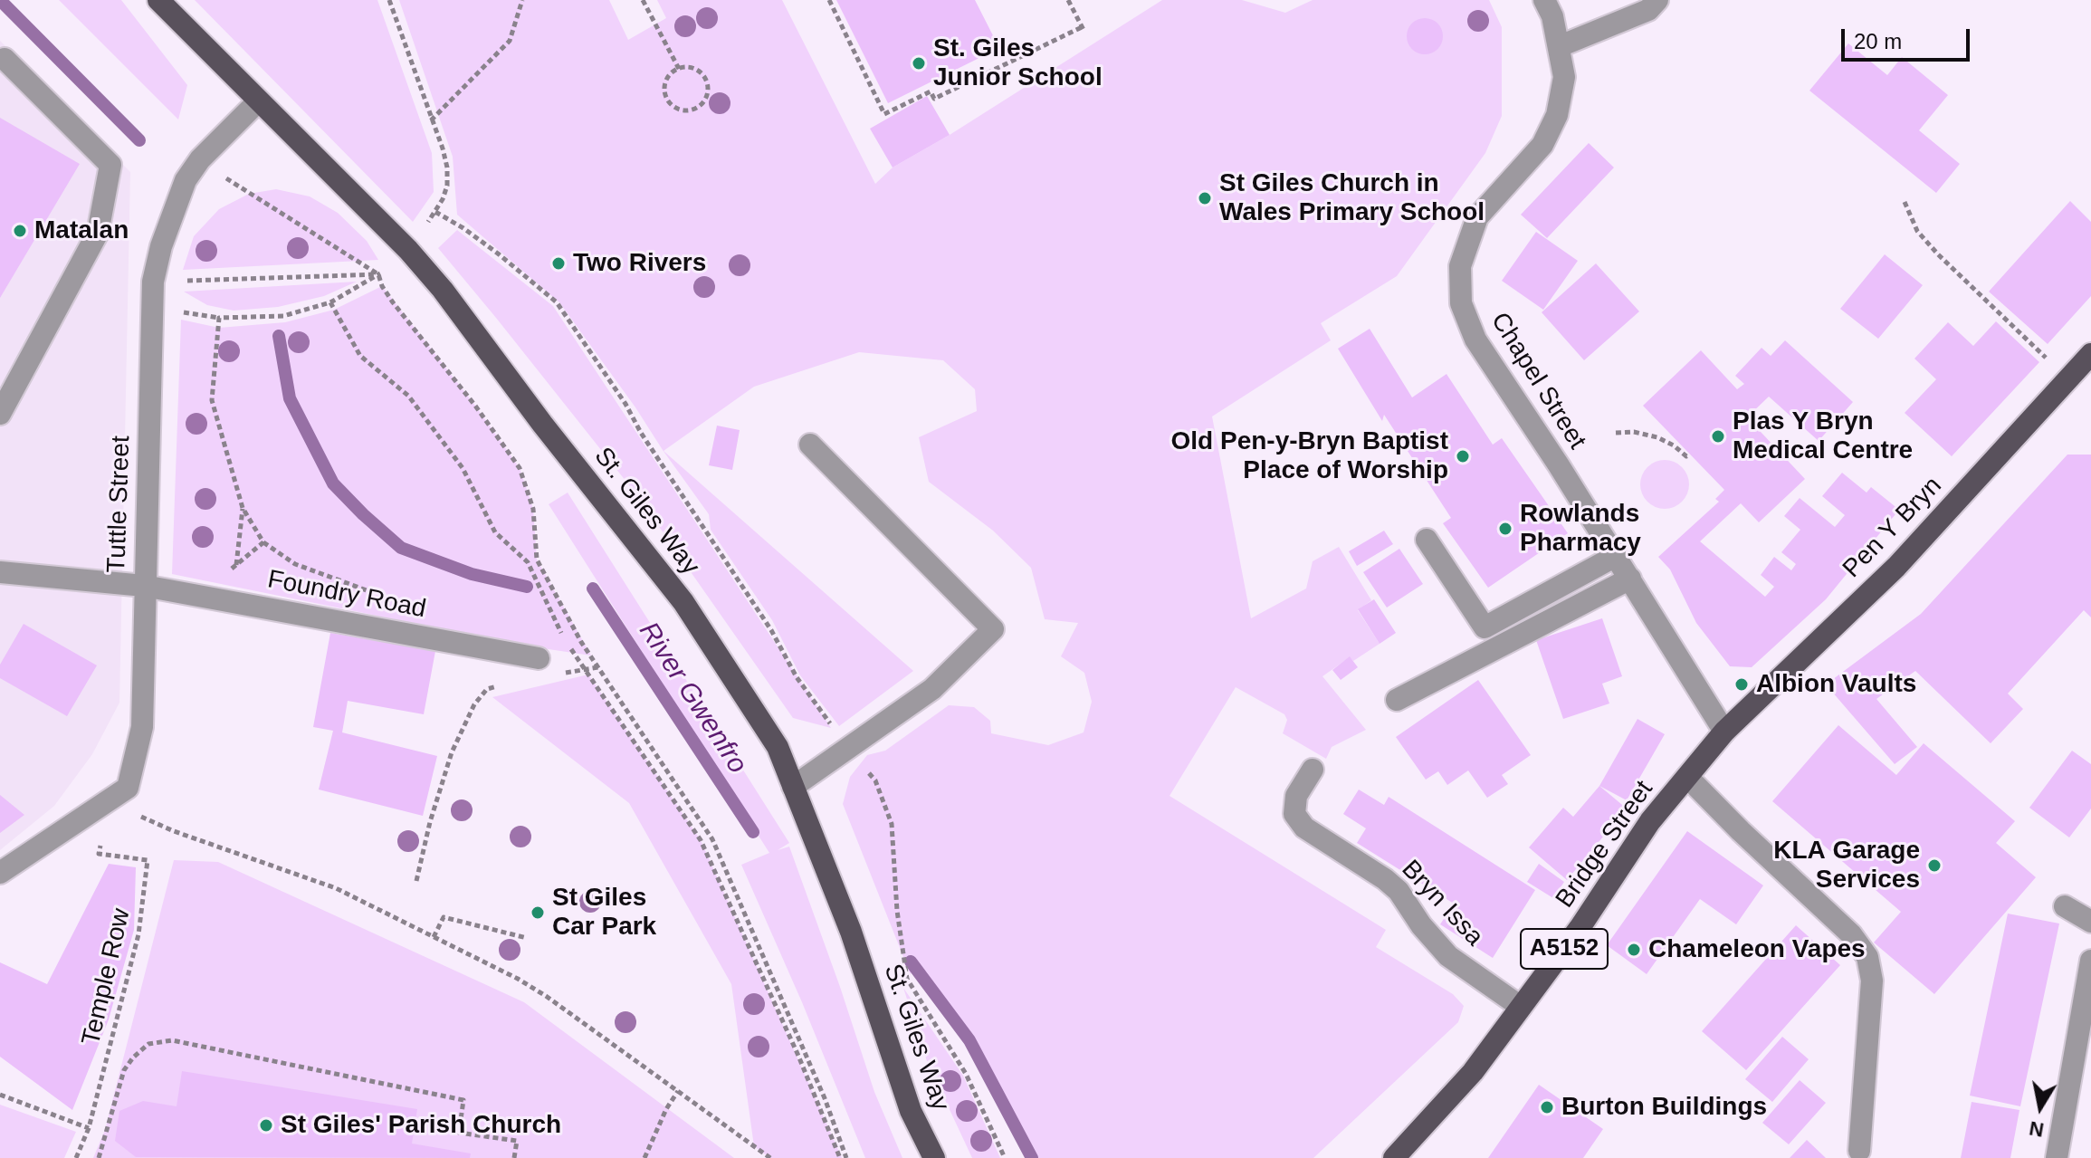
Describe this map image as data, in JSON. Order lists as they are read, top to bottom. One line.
{"streets":{"main road":["St. Giles Way","Pen Y Bryn","Bridge Street","A5152"],"street":["Chapel Street","Tuttle Street","Foundry Road","Bryn Issa"],"path":["Temple Row"]},"crossings":[["Chapel Street","Pen Y Bryn"],["Chapel Street","Bridge Street"],["Tuttle Street","St. Giles Way"],["Tuttle Street","Foundry Road"],["Pen Y Bryn","Bridge Street"],["Bridge Street","Bryn Issa"]],"water":["River Gwenfro"],"places":["St. Giles Junior School","St Giles Church in Wales Primary School","Matalan","Two Rivers","Plas Y Bryn Medical Centre","Old Pen-y-Bryn Baptist Place of Worship","Rowlands Pharmacy","Albion Vaults","KLA Garage Services","St Giles Car Park","Chameleon Vapes","Burton Buildings","St Giles' Parish Church"],"scale_bar":"20 m","north":"bottom"}
